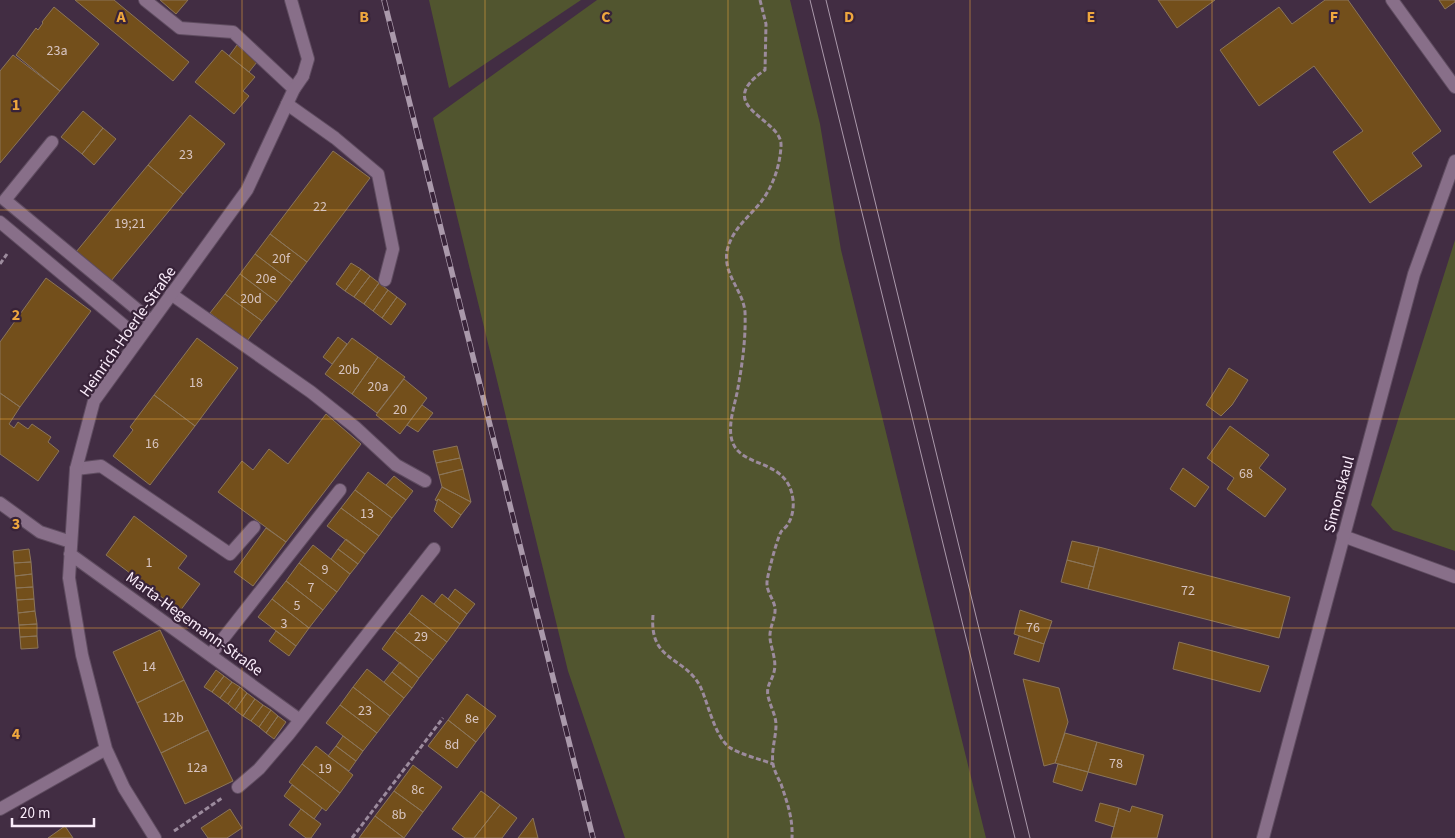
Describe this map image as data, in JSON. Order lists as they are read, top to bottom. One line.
{"streets":{"street":["Heinrich-Hoerle-Straße","Simonskaul","Marta-Hegemann-Straße"]},"crossings":[["Heinrich-Hoerle-Straße","Marta-Hegemann-Straße"]],"house_numbers":["23a","23","22","19;21","20f","20e","20d","20b","18","20a","20","16","68","13","1","9","7","72","5","3","76","29","14","23","12b","8e","8d","78","12a","19","8c","8b"],"scale_bar":"20 m","grid":{"columns":["A","B","C","D","E","F"],"rows":["1","2","3","4"]}}
